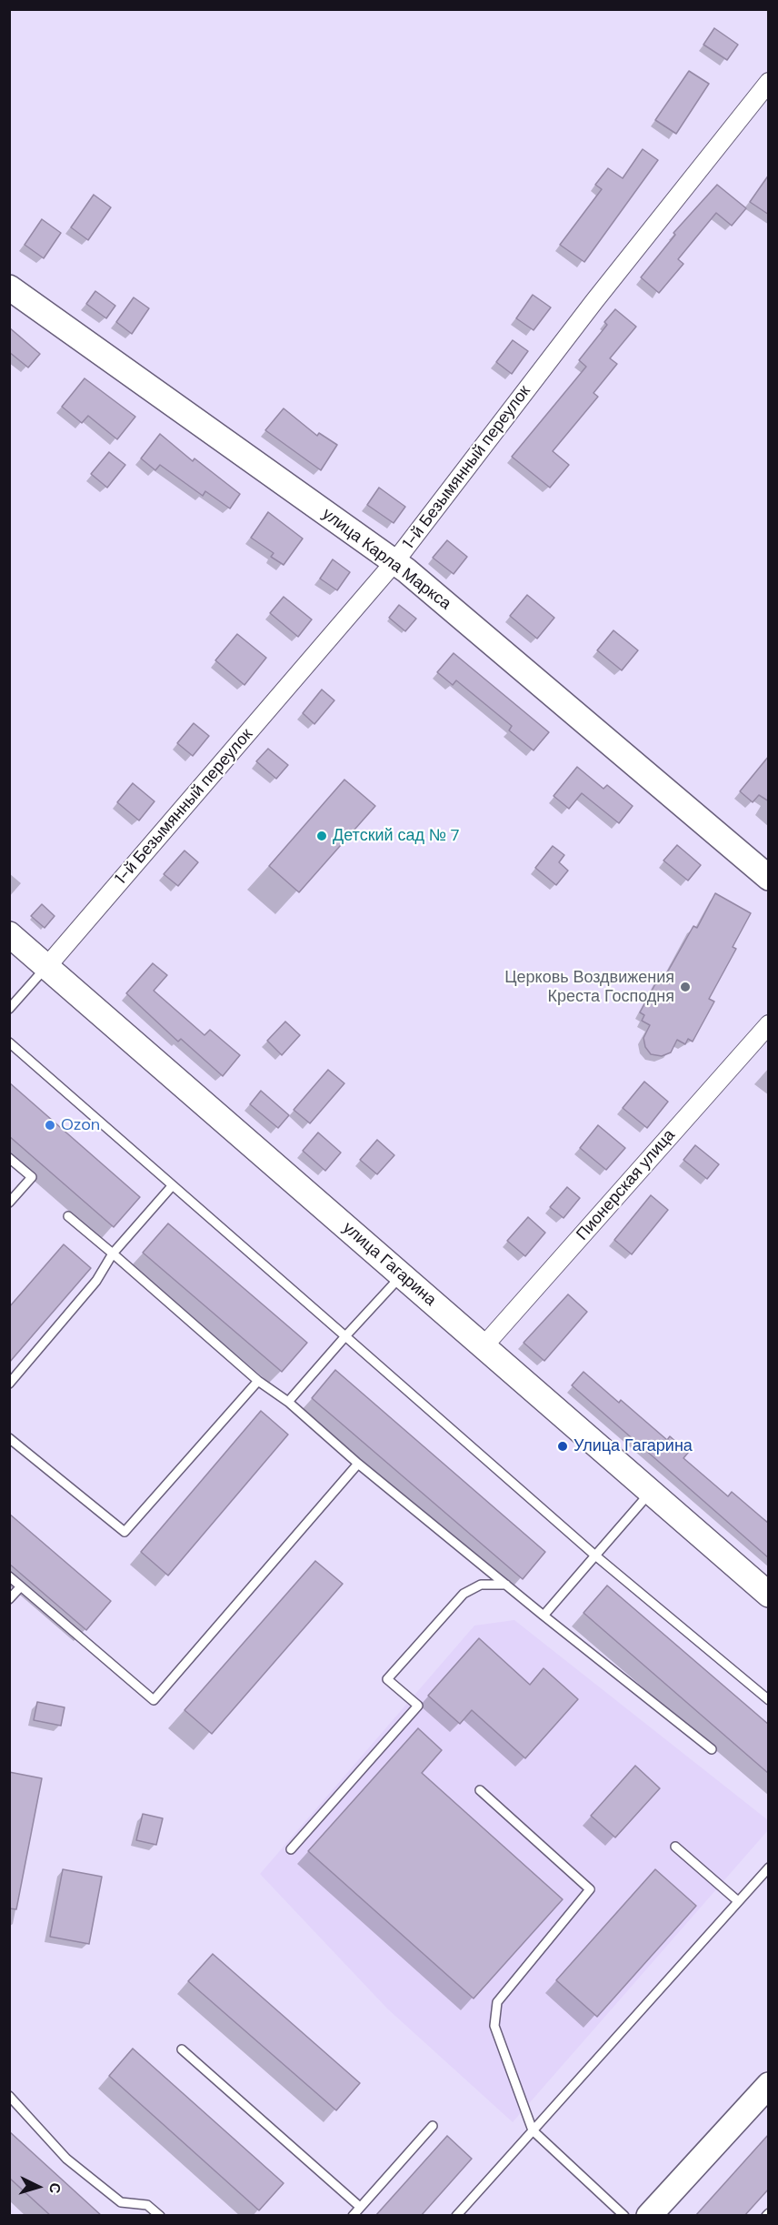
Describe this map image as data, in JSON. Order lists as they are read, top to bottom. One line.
{"streets":{"main road":["улица Карла Маркса","улица Гагарина"],"street":["1-й Безымянный переулок","Пионерская улица"]},"crossings":[["1-й Безымянный переулок","улица Карла Маркса"],["1-й Безымянный переулок","улица Гагарина"],["Пионерская улица","улица Гагарина"]],"places":["Детский сад № 7","Церковь Воздвижения Креста Господня","Ozon","Улица Гагарина"],"north":"right"}
